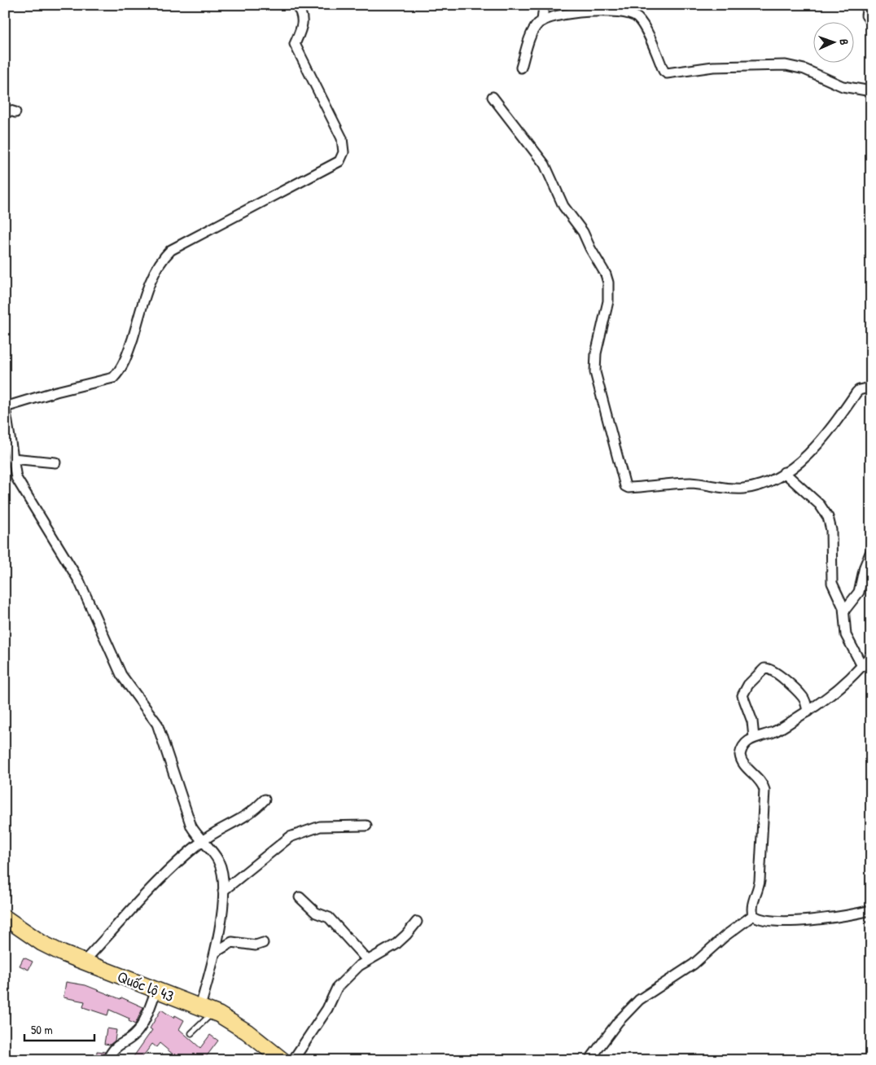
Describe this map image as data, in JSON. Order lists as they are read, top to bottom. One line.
{"streets":{"highway":["Quốc lộ 43"]},"scale_bar":"50 m","north":"right"}
